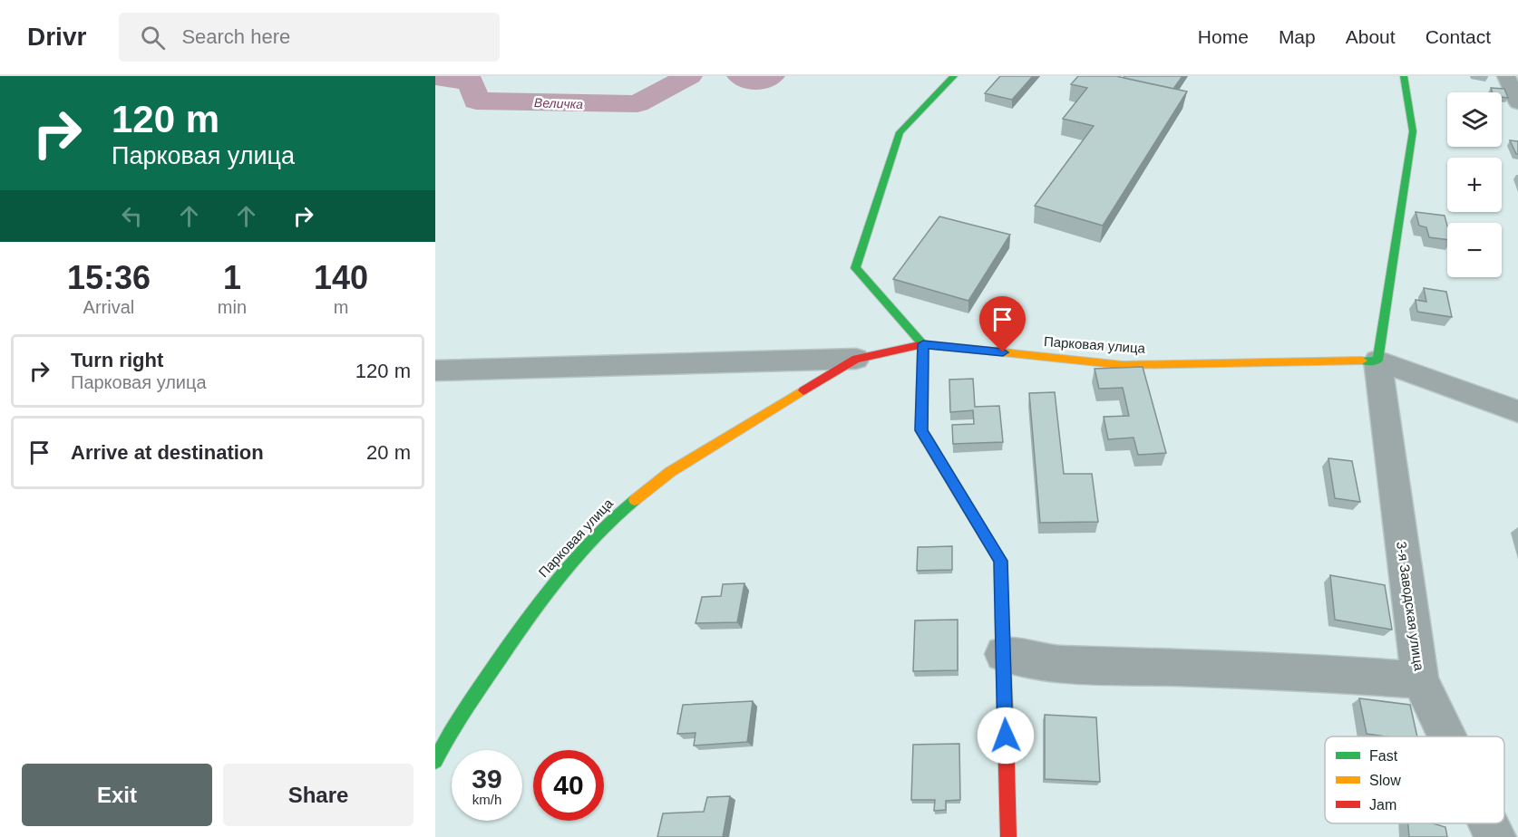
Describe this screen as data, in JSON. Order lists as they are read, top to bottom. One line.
{"streets":{"street":["Парковая улица","3-я Заводская улица"]},"crossings":[["Парковая улица","3-я Заводская улица"]],"water":["Величка"],"legend":["Fast","Slow","Jam"],"page":{"header":"Drivr","search":"Search here","nav":["Home","Map","About","Contact"],"turn":["120 m","Парковая улица"],"map_buttons":["+","−"],"eta":["15:36","Arrival","1","min","140","m"],"list":[{"name":"Turn right","note":"Парковая улица","value":"120 m"},{"name":"Arrive at destination","value":"20 m"}],"speed":"39 km/h","limit":"40","buttons":["Exit","Share"]}}
